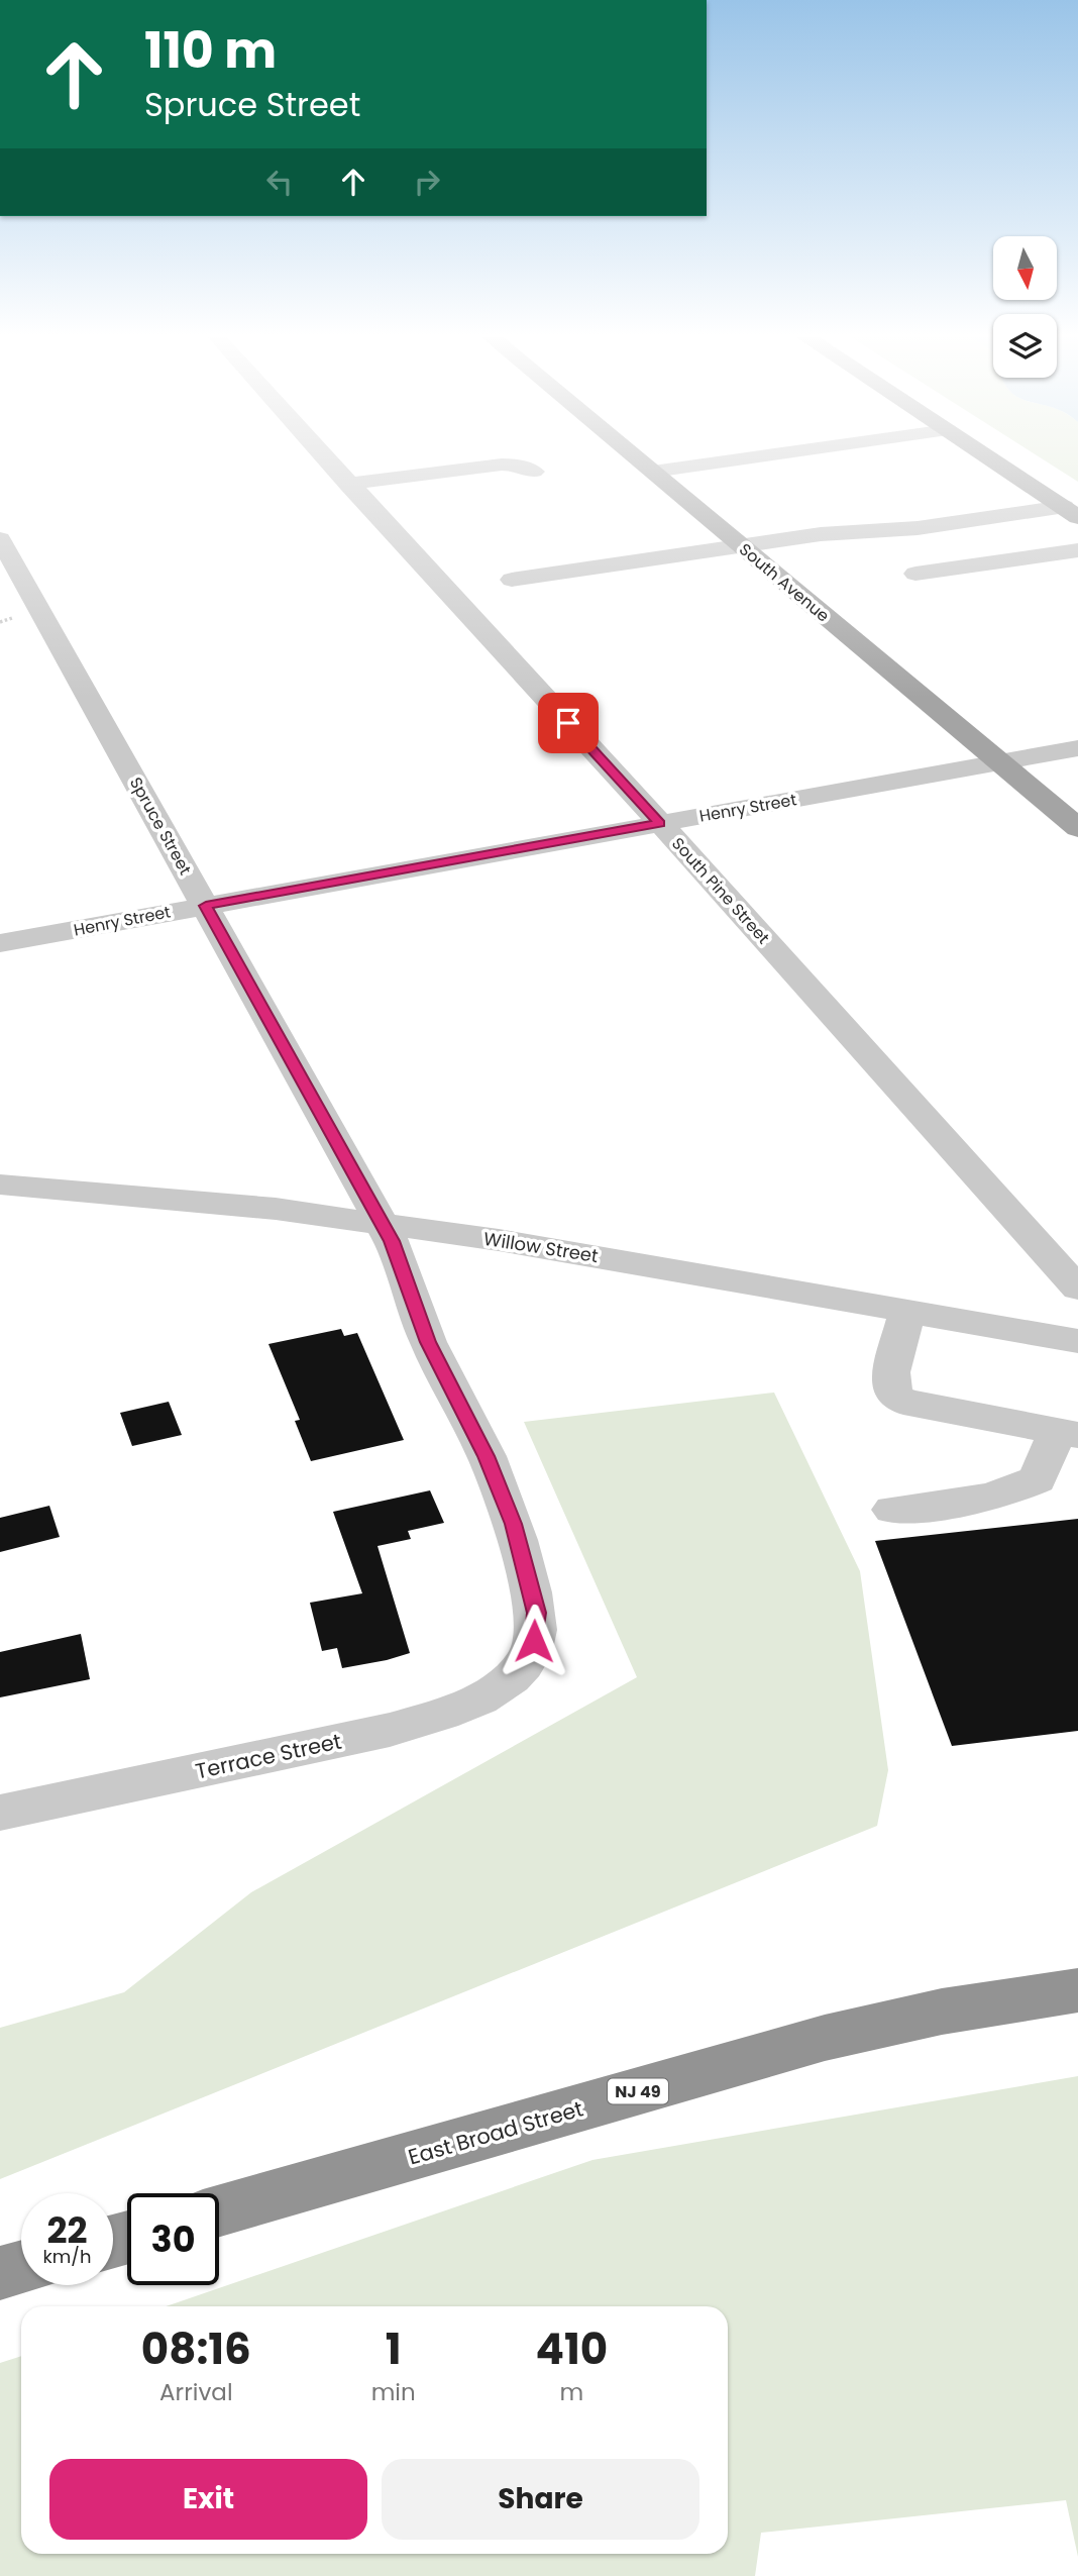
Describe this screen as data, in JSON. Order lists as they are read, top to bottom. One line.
{"streets":{"highway":["NJ 49","East Broad Street"],"main road":["South Avenue"],"street":["Henry Street","Spruce Street","South Pine Street","Willow Street","Terrace Street"]},"crossings":[["South Avenue","Henry Street"],["Henry Street","Spruce Street"],["Henry Street","South Pine Street"],["Spruce Street","Willow Street"],["Spruce Street","Terrace Street"]],"north":"bottom","page":{"turn":["110 m","Spruce Street"],"speed":"22 km/h","limit":"30","eta":["08:16","Arrival","1","min","410","m"],"buttons":["Exit","Share"]}}
